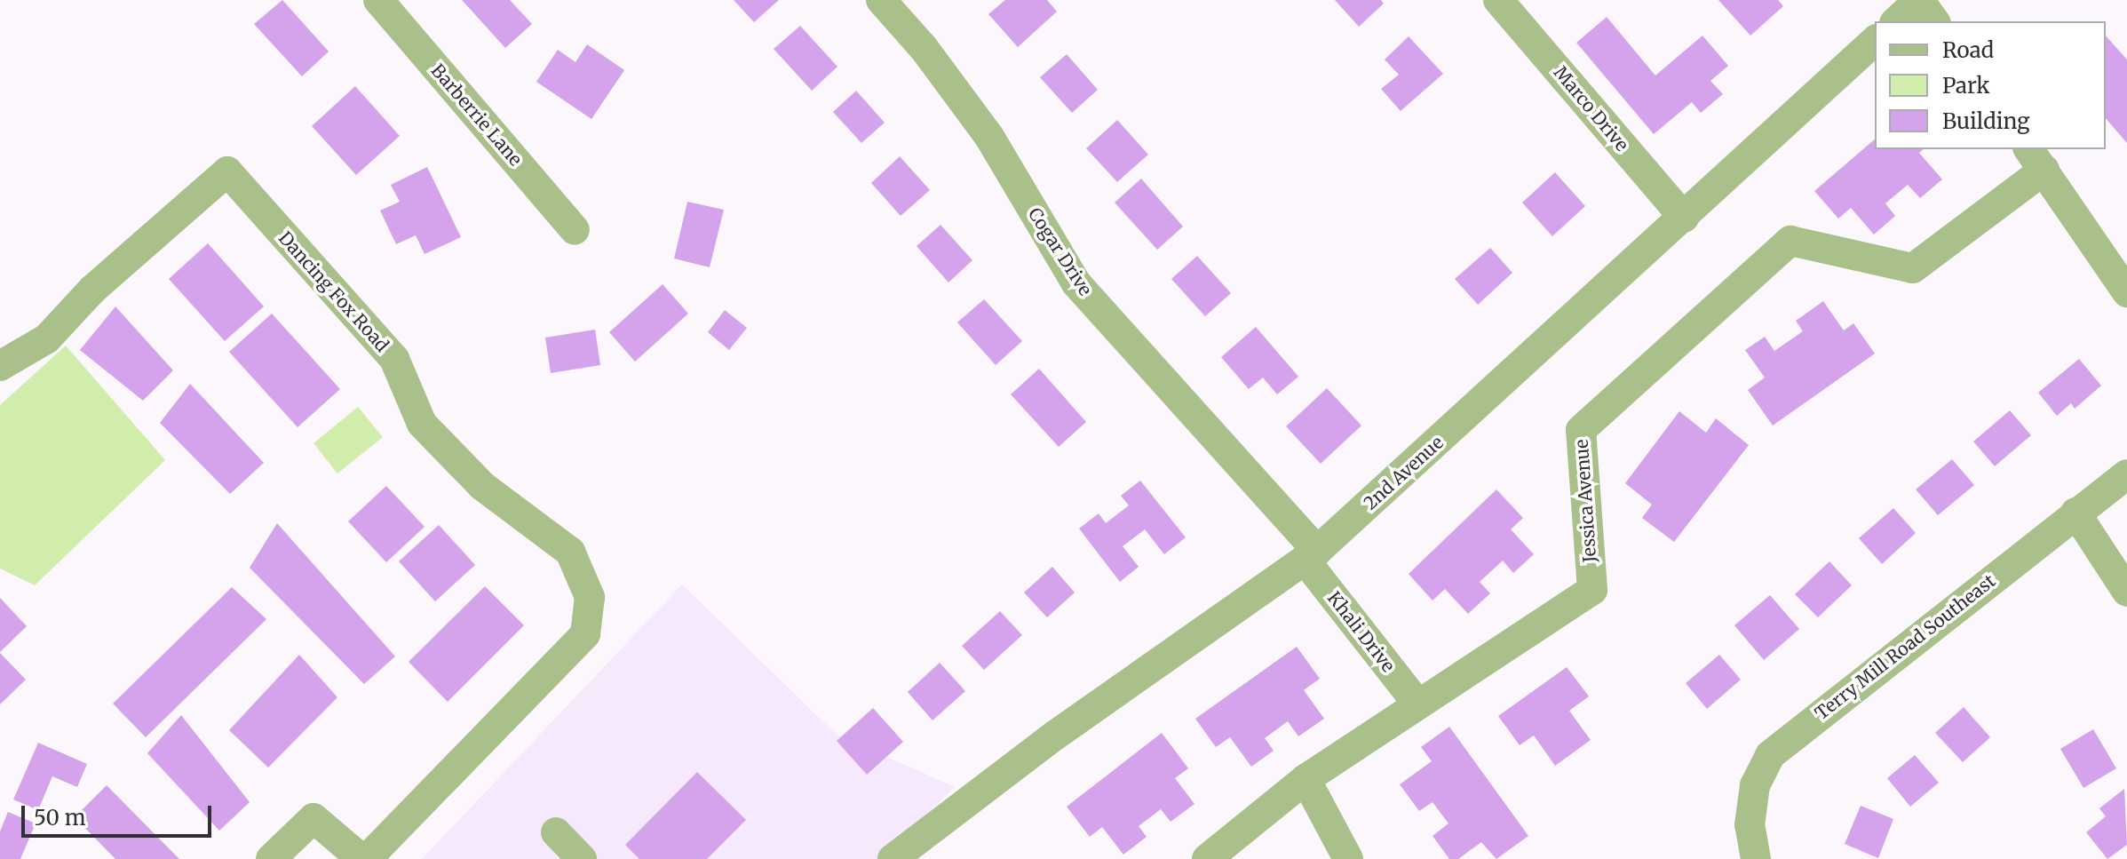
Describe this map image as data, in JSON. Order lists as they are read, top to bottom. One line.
{"streets":{"street":["Marco Drive","Barberrie Lane","Cogar Drive","Dancing Fox Road","2nd Avenue","Jessica Avenue","Khali Drive","Terry Mill Road Southeast"]},"crossings":[["Marco Drive","2nd Avenue"],["Cogar Drive","2nd Avenue"],["Cogar Drive","Khali Drive"],["2nd Avenue","Khali Drive"],["Jessica Avenue","Khali Drive"]],"legend":["Road","Park","Building"],"scale_bar":"50 m"}
